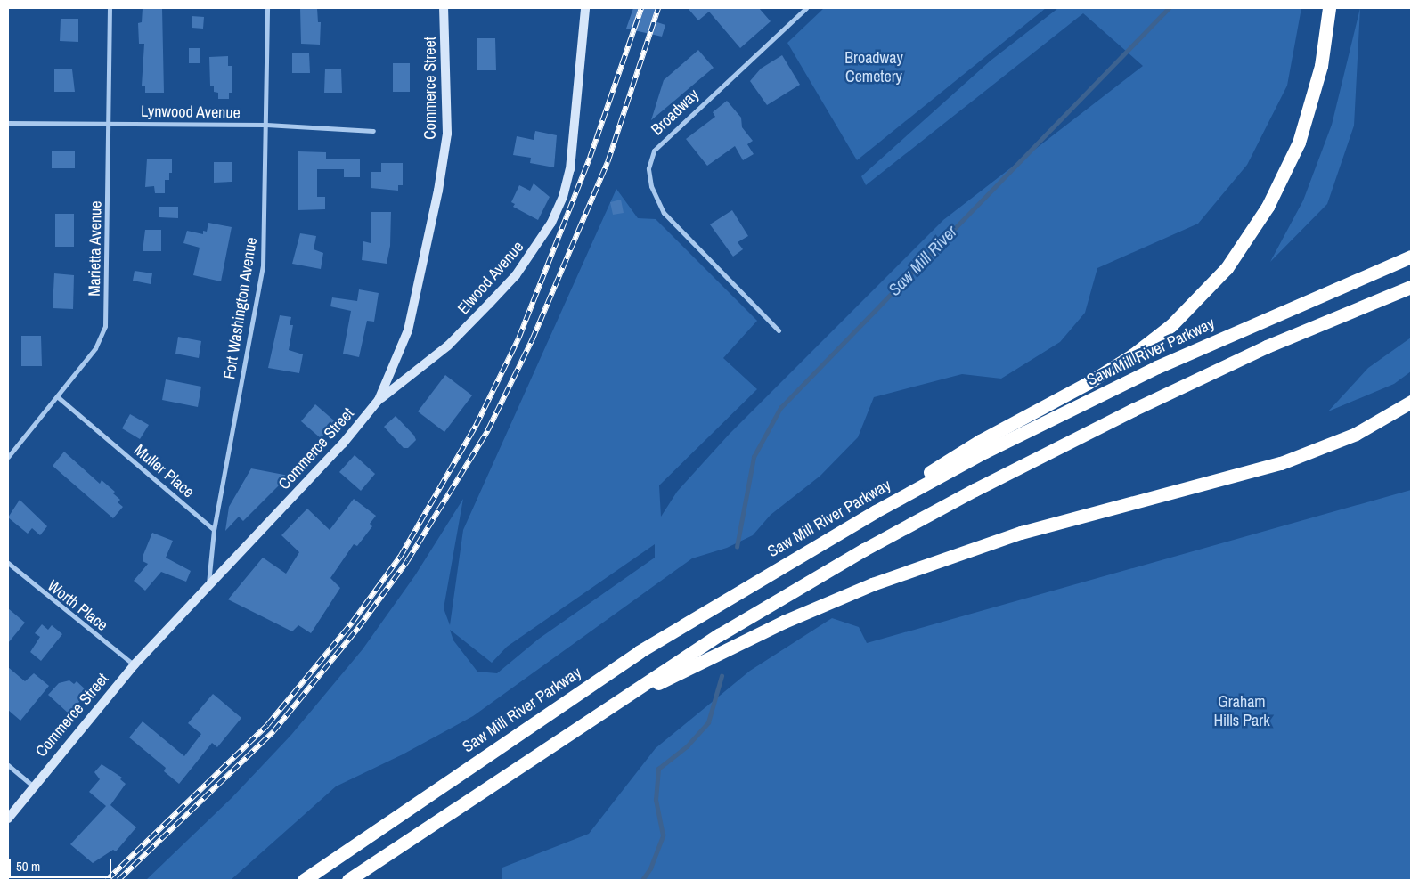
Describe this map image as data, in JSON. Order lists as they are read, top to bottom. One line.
{"streets":{"highway":["Saw Mill River Parkway"],"main road":["Commerce Street","Elwood Avenue"],"street":["Lynwood Avenue","Broadway","Marietta Avenue","Fort Washington Avenue","Muller Place","Worth Place"]},"crossings":[["Commerce Street","Elwood Avenue"],["Commerce Street","Worth Place"],["Lynwood Avenue","Marietta Avenue"],["Lynwood Avenue","Fort Washington Avenue"],["Marietta Avenue","Muller Place"],["Fort Washington Avenue","Muller Place"]],"water":["Saw Mill River"],"parks":["Broadway Cemetery","Graham Hills Park"],"scale_bar":"50 m"}
